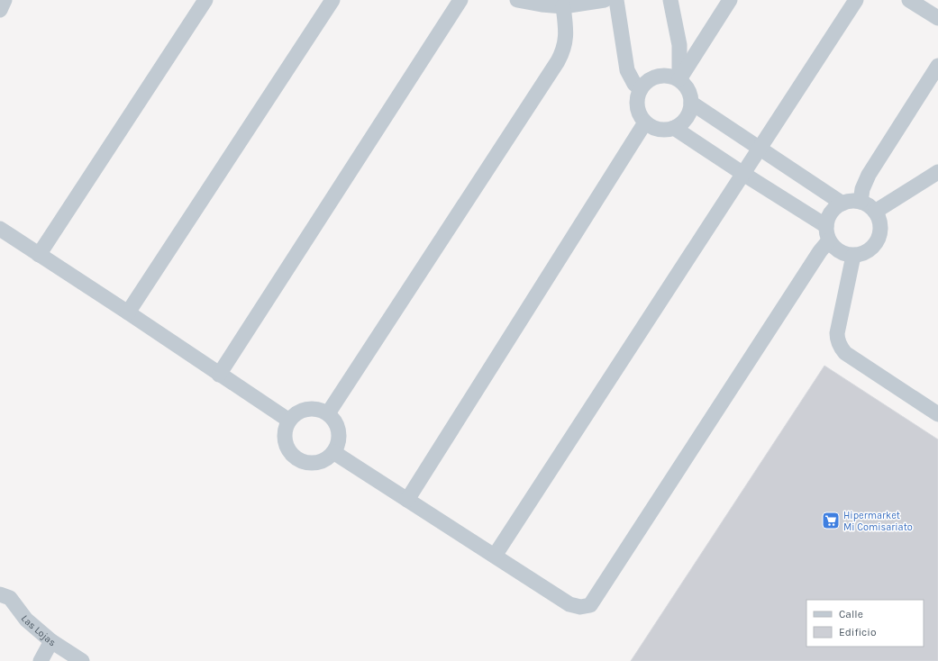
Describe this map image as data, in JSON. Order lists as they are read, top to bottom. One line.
{"streets":{"street":["Las Lojas"]},"places":{"supermarket":["Hipermarket Mi Comisariato"]},"legend":["Calle","Edificio"]}
